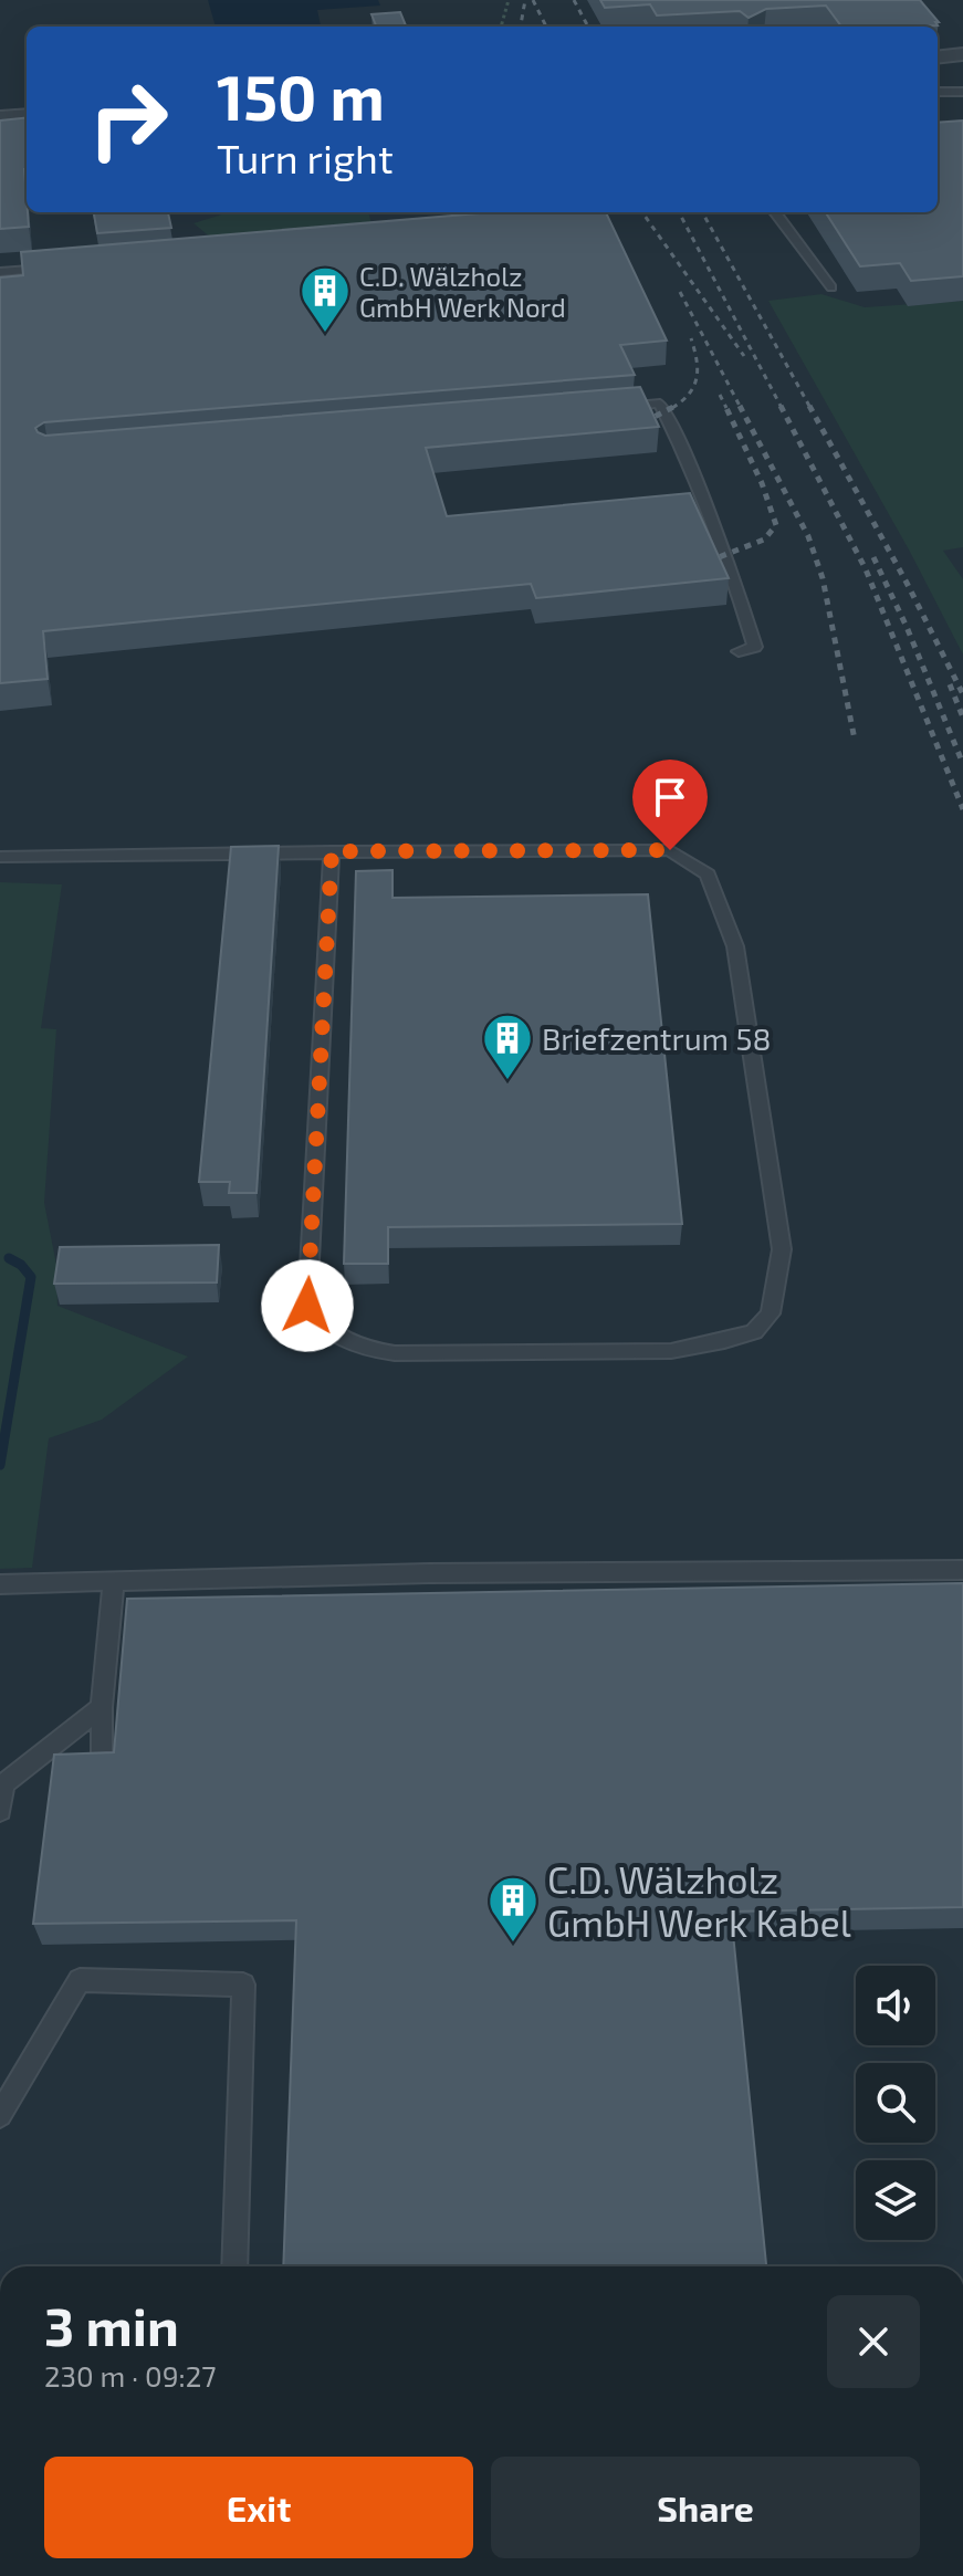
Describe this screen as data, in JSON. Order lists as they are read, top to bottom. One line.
{"places":{"building":["C.D. Wälzholz GmbH Werk Nord","Briefzentrum 58","C.D. Wälzholz GmbH Werk Kabel"]},"page":{"turn":["150 m","Turn right"],"heading":["3 min","230 m · 09:27"],"buttons":["Exit","Share"]}}
